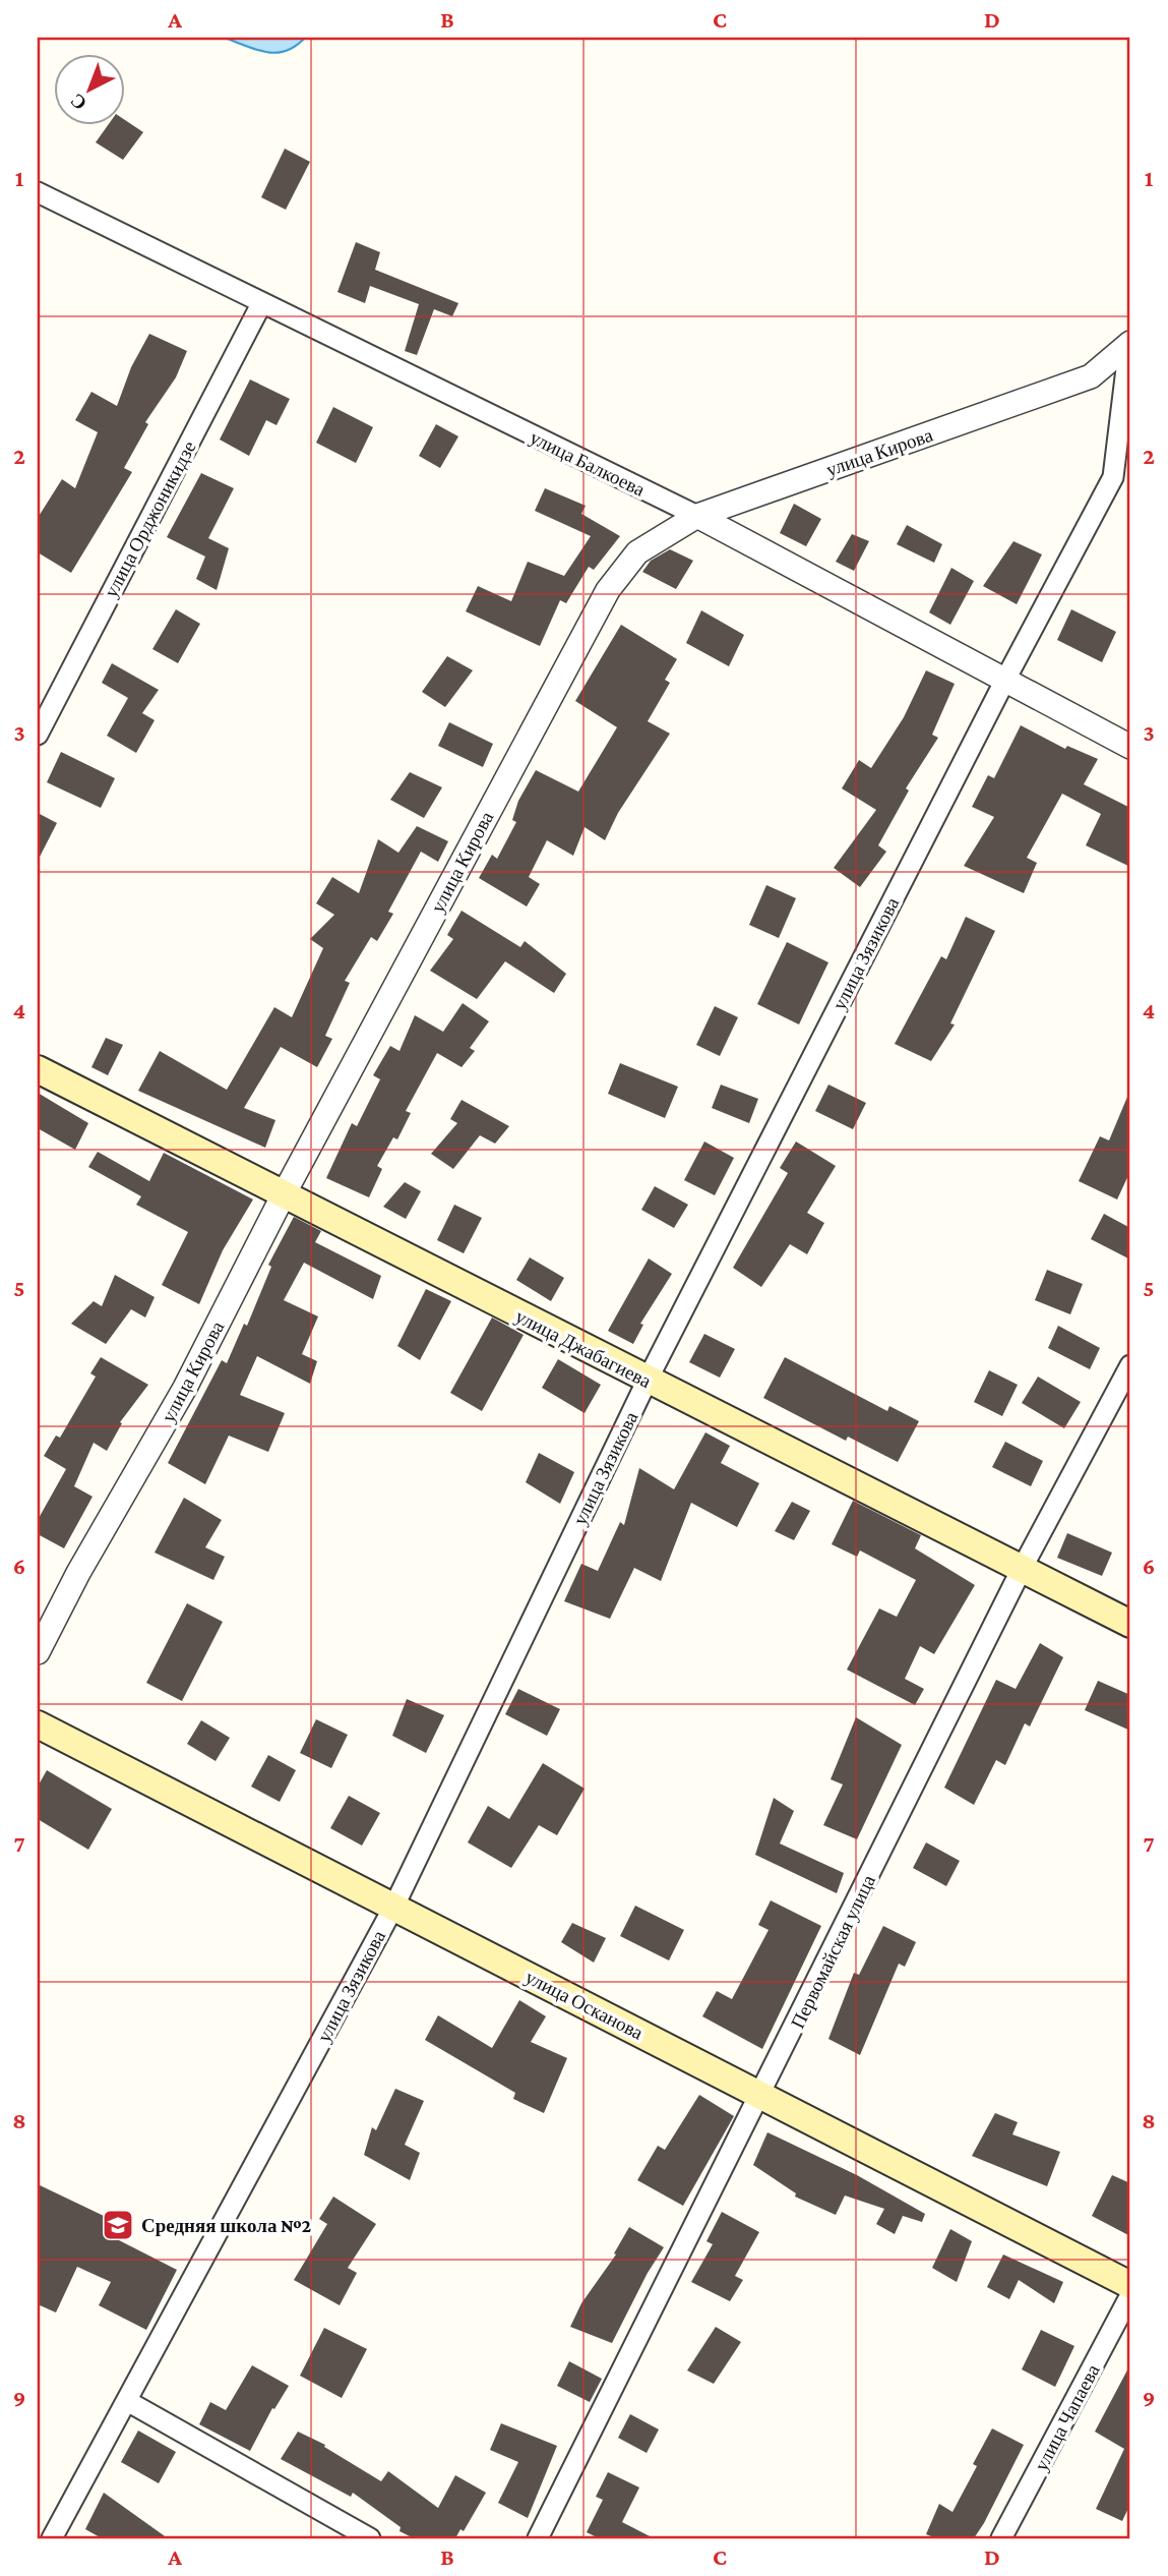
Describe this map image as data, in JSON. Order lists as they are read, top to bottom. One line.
{"streets":{"main road":["улица Джабагиева","улица Осканова"],"street":["улица Кирова","улица Балкоева","улица Орджоникидзе","улица Зязикова","Первомайская улица","улица Чапаева"]},"crossings":[["улица Кирова","улица Балкоева"],["улица Кирова","улица Зязикова"],["улица Кирова","улица Джабагиева"],["улица Балкоева","улица Орджоникидзе"],["улица Балкоева","улица Зязикова"],["улица Зязикова","улица Джабагиева"],["улица Зязикова","улица Осканова"],["улица Джабагиева","Первомайская улица"],["Первомайская улица","улица Осканова"]],"places":{"school or university":["Средняя школа №2"]},"north":"bottom left","grid":{"columns":["A","B","C","D"],"rows":["1","2","3","4","5","6","7","8","9"]}}
